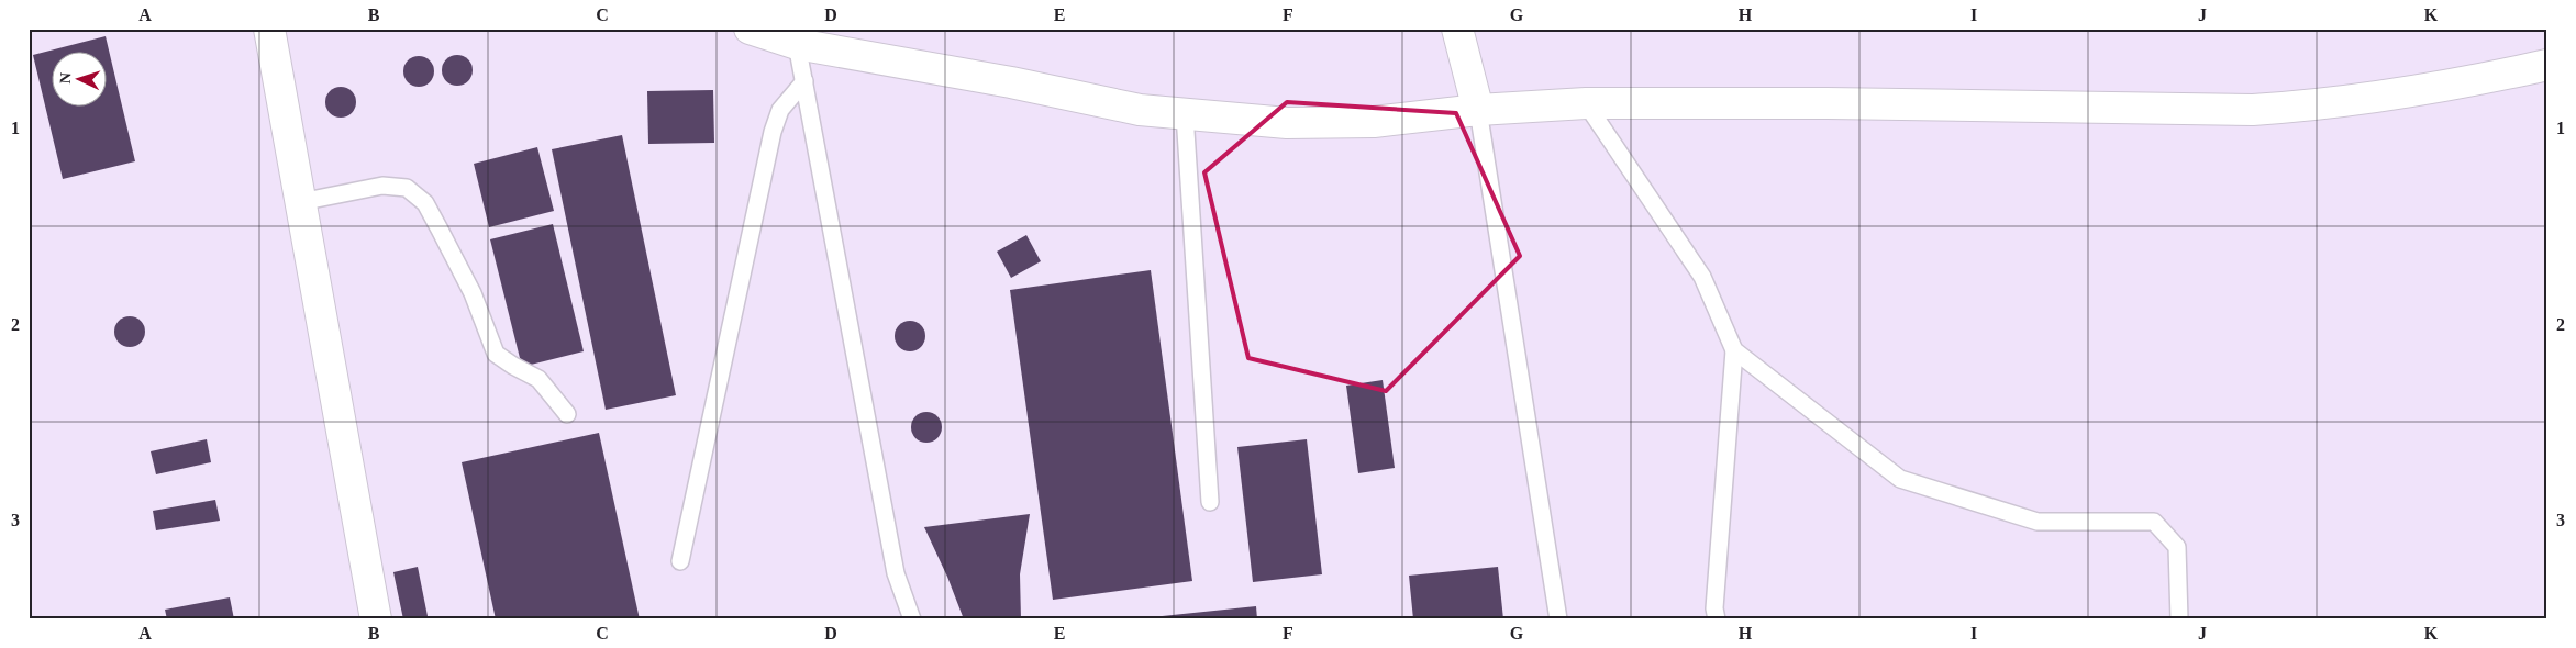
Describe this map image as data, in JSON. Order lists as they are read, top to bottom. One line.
{"north":"left","grid":{"columns":["A","B","C","D","E","F","G","H","I","J","K"],"rows":["1","2","3"]}}
